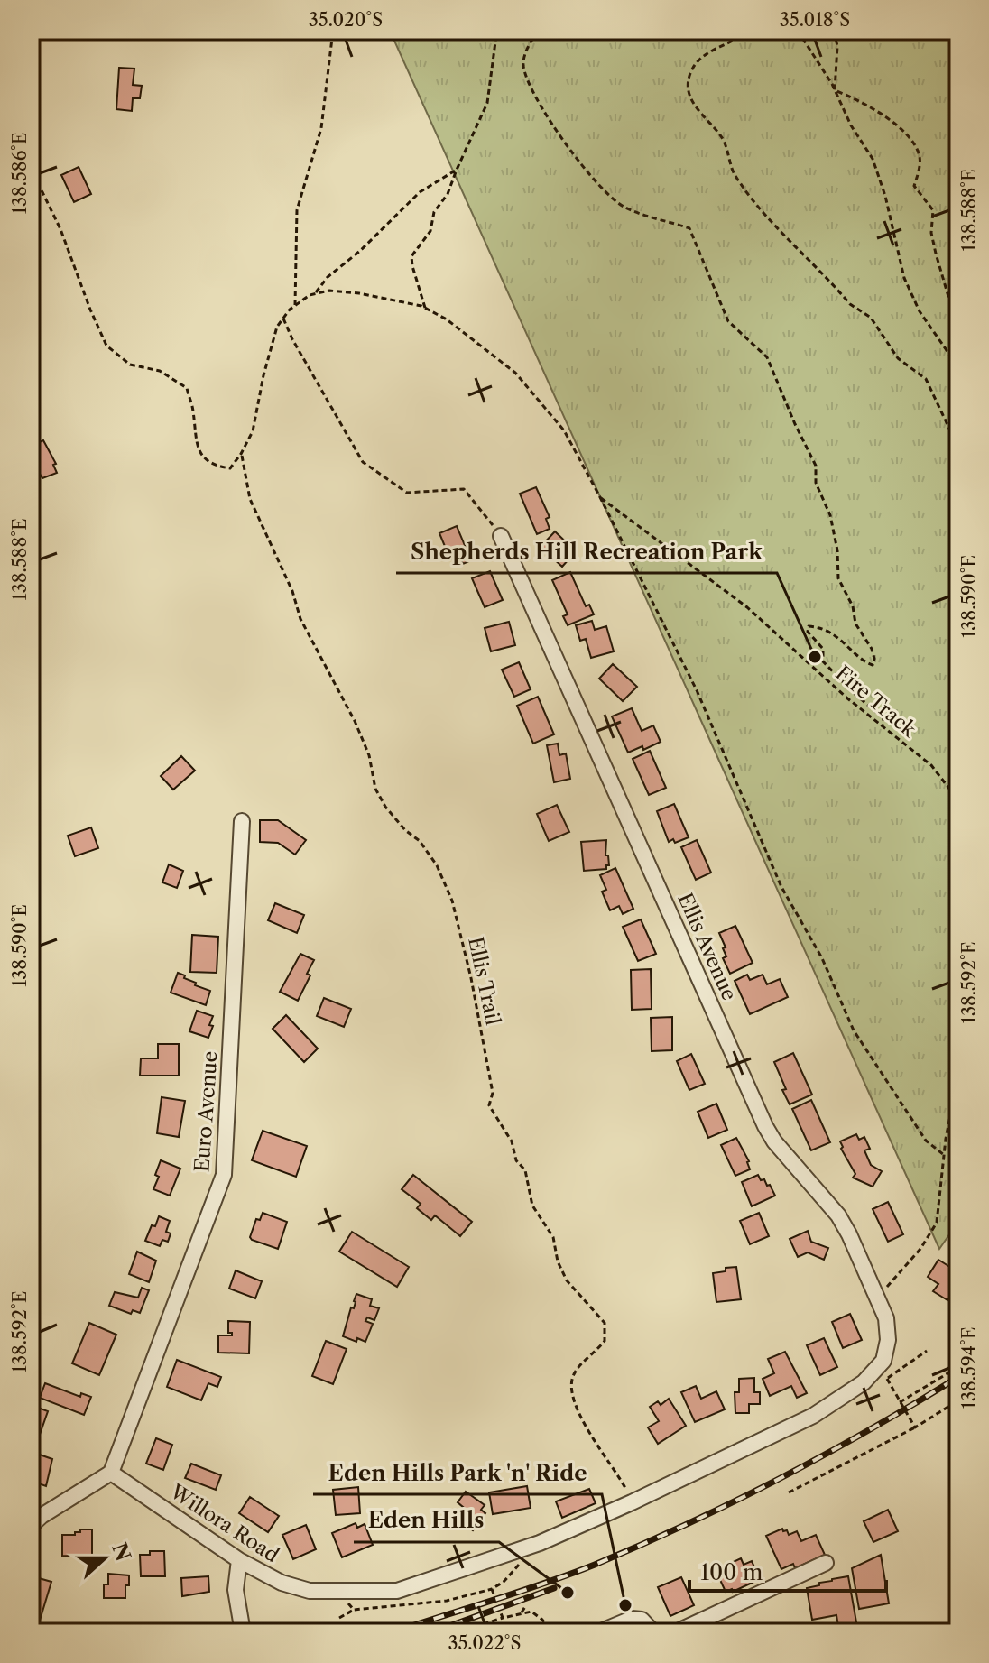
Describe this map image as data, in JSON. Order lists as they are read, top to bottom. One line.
{"streets":{"street":["Ellis Avenue","Euro Avenue","Willora Road"],"path":["Fire Track","Ellis Trail"]},"crossings":[["Ellis Avenue","Willora Road"],["Ellis Trail","Willora Road"],["Euro Avenue","Willora Road"]],"places":["Shepherds Hill Recreation Park","Eden Hills","Eden Hills Park 'n' Ride"],"scale_bar":"100 m","north":"right","coordinates":["35.020°S","35.018°S","138.586°E","138.588°E","138.590°E","138.592°E","138.594°E","35.022°S"]}
